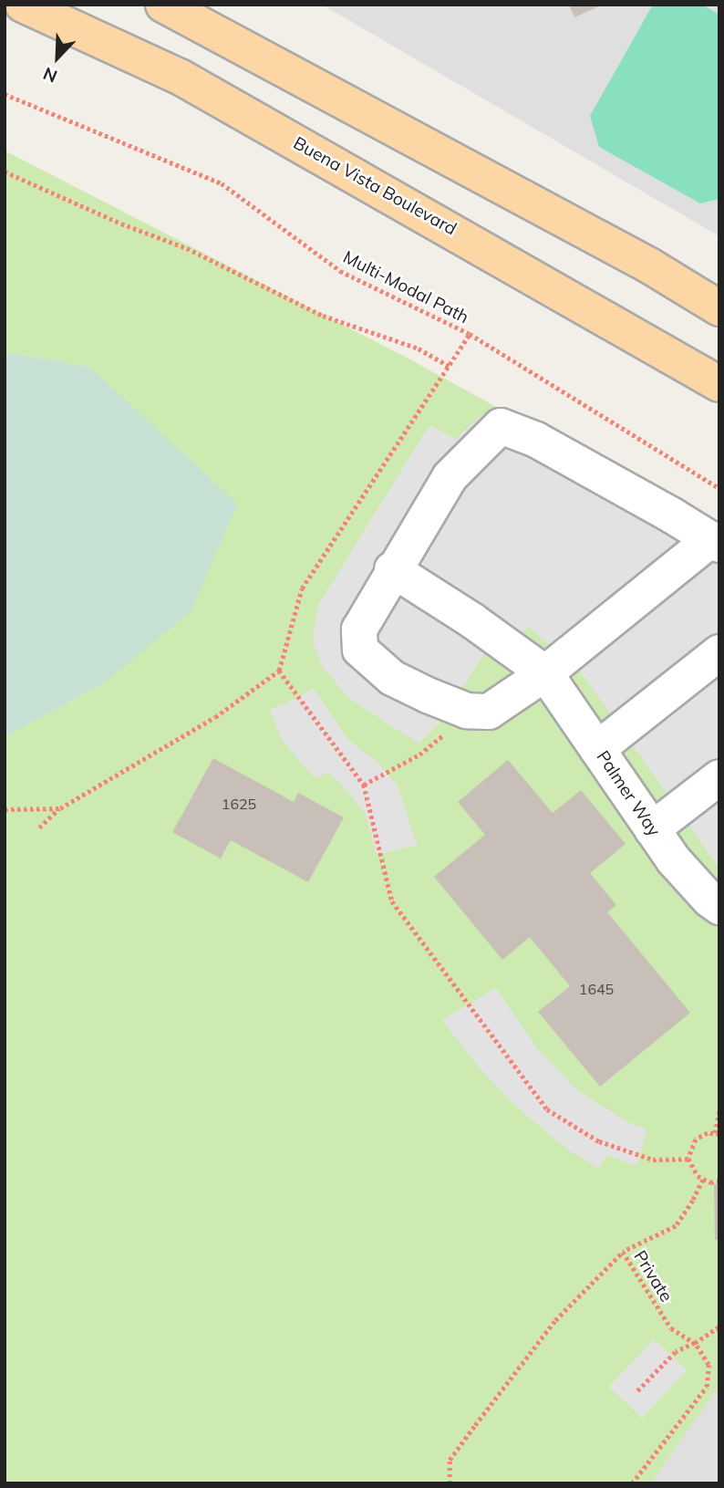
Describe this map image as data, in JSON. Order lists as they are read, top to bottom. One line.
{"streets":{"main road":["Buena Vista Boulevard"],"street":["Palmer Way"],"path":["Multi-Modal Path","Private"]},"house_numbers":["1625","1645"],"north":"bottom left"}
